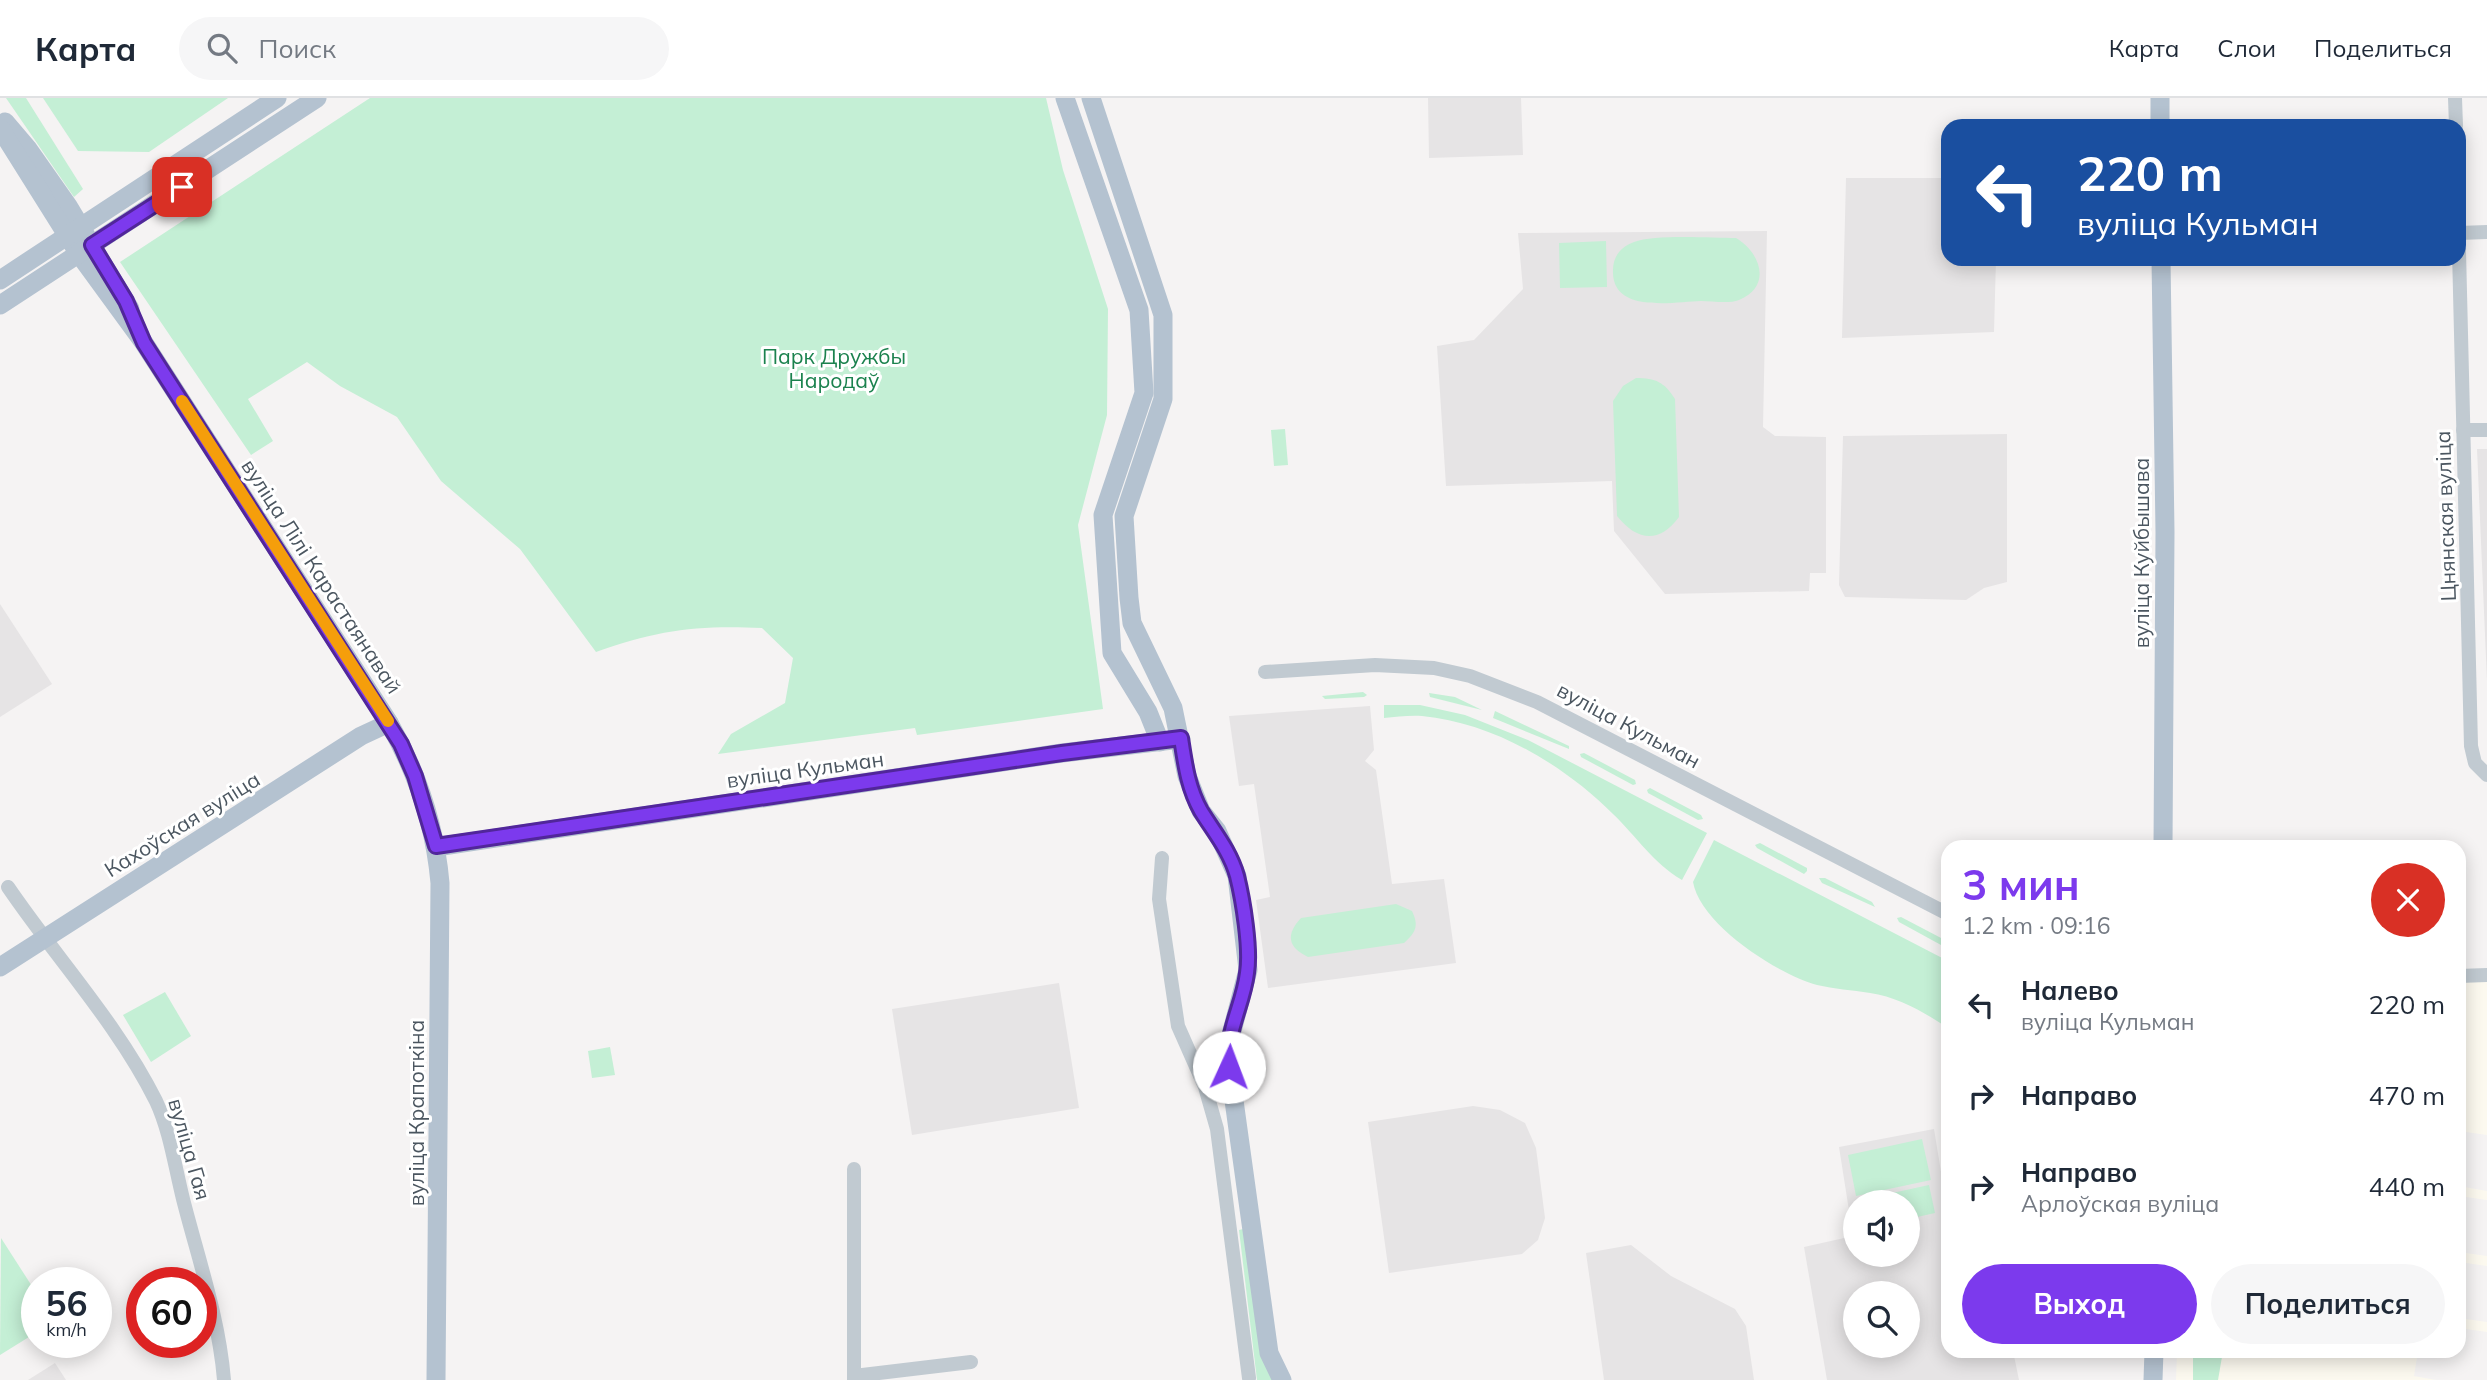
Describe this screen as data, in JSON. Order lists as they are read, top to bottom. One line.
{"streets":{"main road":["вуліца Куйбышава","вуліца Лілі Карастаянавай","вуліца Кульман","Кахоўская вуліца","вуліца Крапоткіна"],"street":["Цнянская вуліца","вуліца Гая"]},"crossings":[["вуліца Лілі Карастаянавай","вуліца Кульман"],["вуліца Лілі Карастаянавай","Кахоўская вуліца"],["вуліца Лілі Карастаянавай","вуліца Крапоткіна"],["вуліца Кульман","вуліца Крапоткіна"],["Кахоўская вуліца","вуліца Гая"]],"parks":["Парк Дружбы Народаў"],"page":{"header":"Карта","search":"Поиск","nav":["Карта","Слои","Поделиться"],"turn":["220 m","вуліца Кульман"],"heading":["3 мин","1.2 km · 09:16"],"list":[{"name":"Налево","note":"вуліца Кульман","value":"220 m"},{"name":"Направо","value":"470 m"},{"name":"Направо","note":"Арлоўская вуліца","value":"440 m"}],"buttons":["Выход","Поделиться"],"speed":"56 km/h","limit":"60"}}
